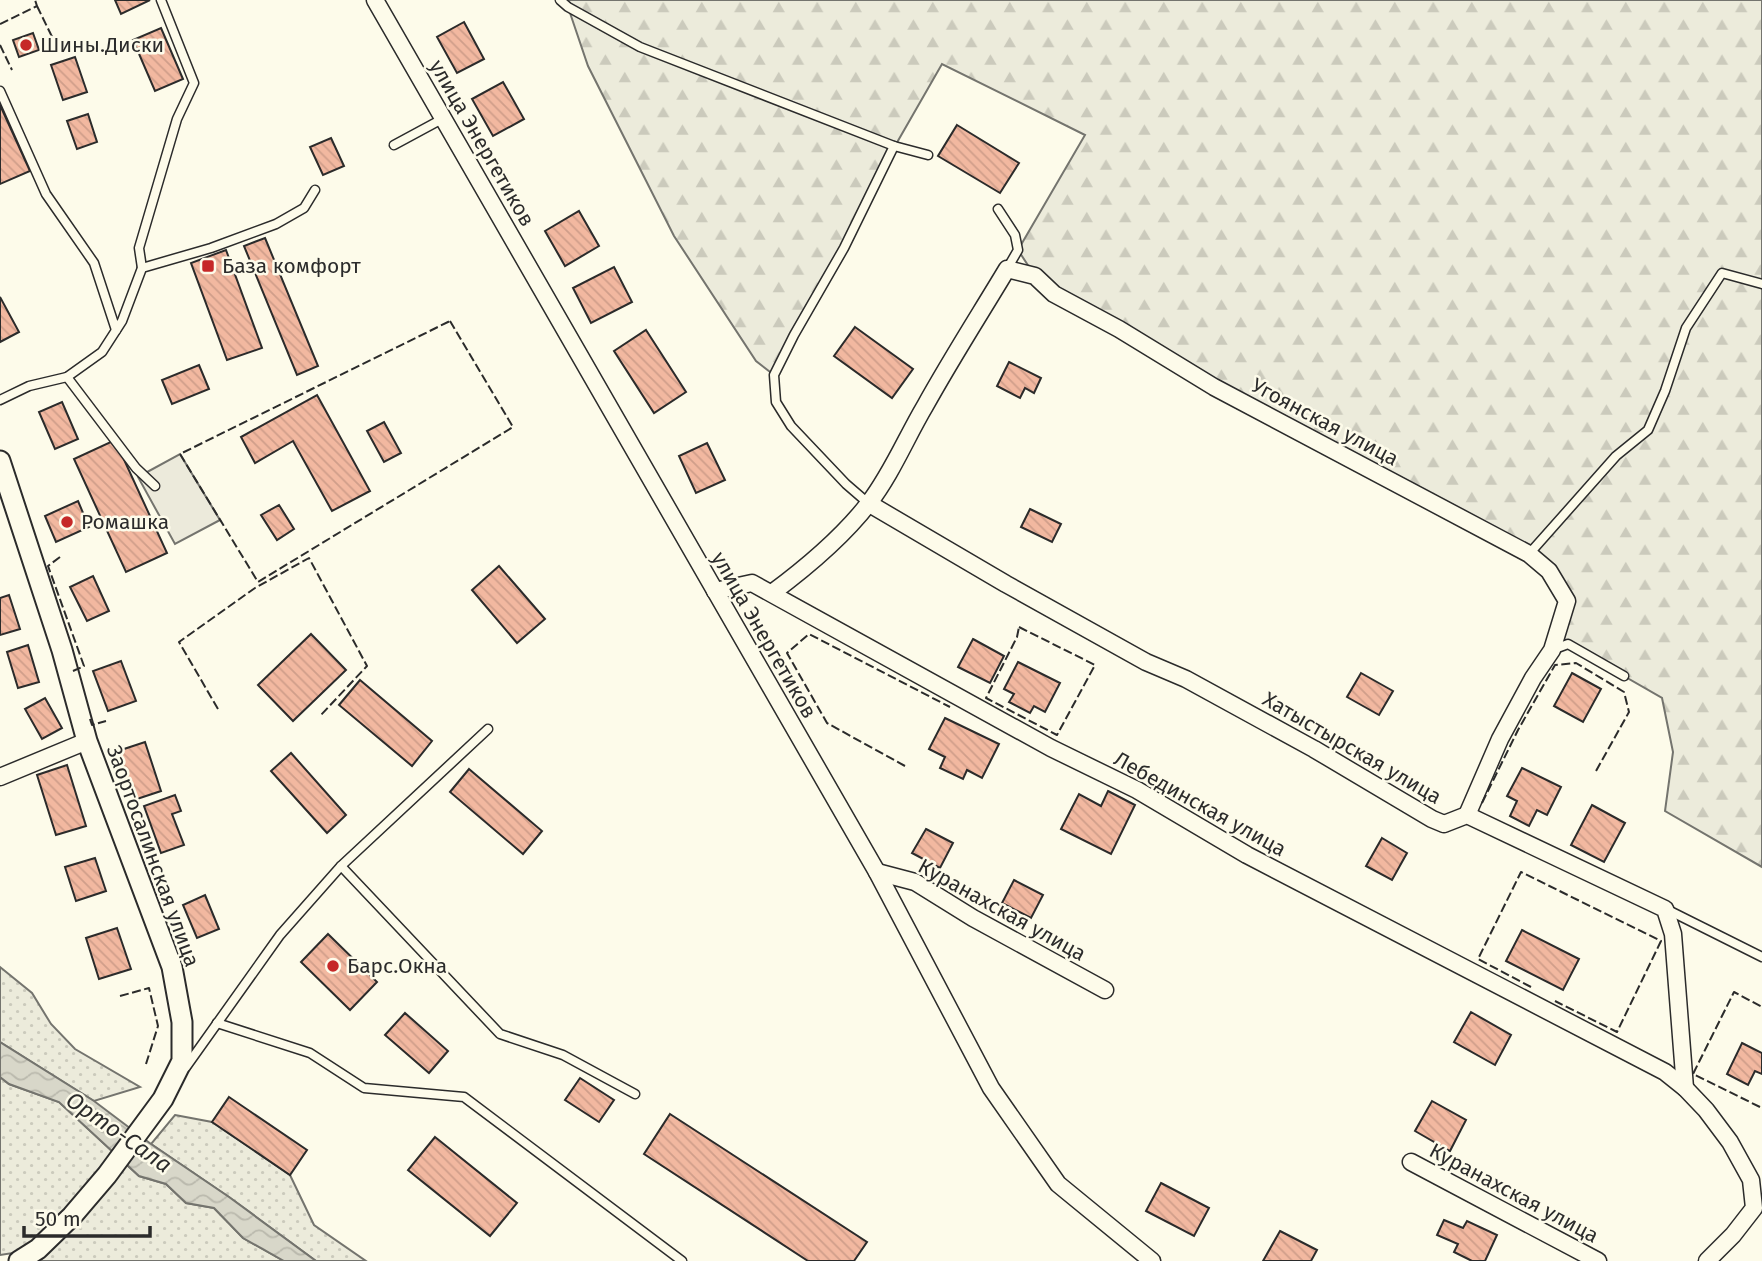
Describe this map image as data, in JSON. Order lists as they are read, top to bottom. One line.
{"streets":{"street":["улица Энергетиков","Угоянская улица","Хатыстырская улица","Лебединская улица","Заортосалинская улица","Куранахская улица"]},"crossings":[["улица Энергетиков","Лебединская улица"],["улица Энергетиков","Куранахская улица"],["Угоянская улица","Хатыстырская улица"]],"water":["Орто-Сала"],"places":{"other":["Шины.Диски","Ромашка","Барс.Окна"],"transit":["База комфорт"]},"scale_bar":"50 m"}
